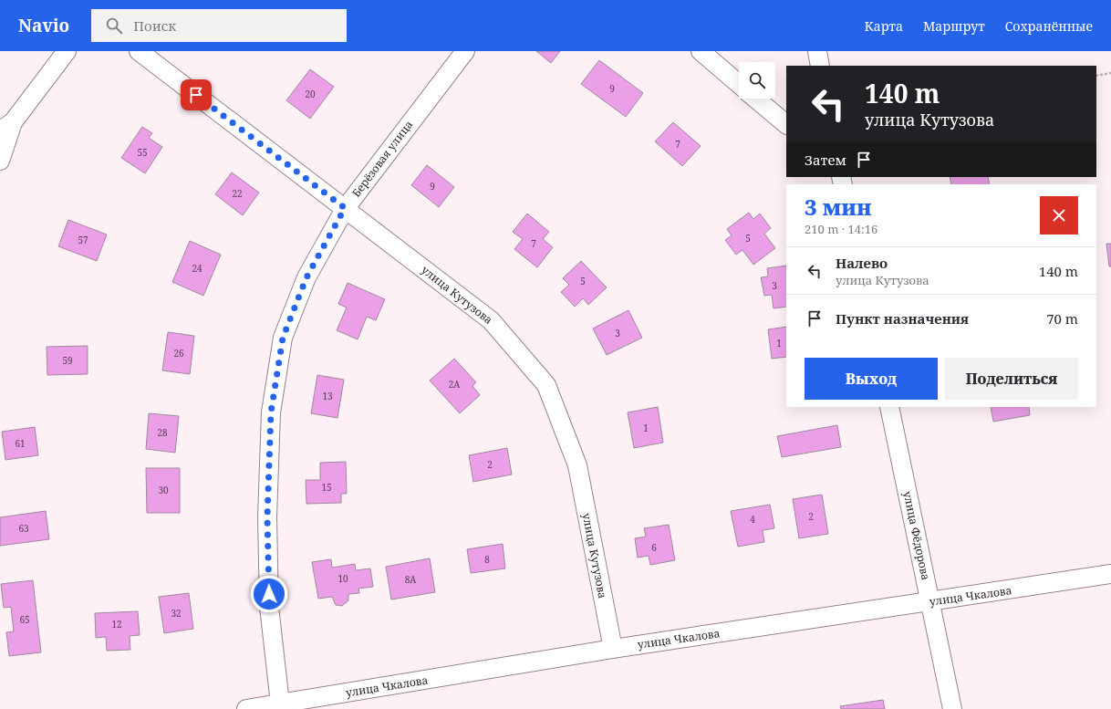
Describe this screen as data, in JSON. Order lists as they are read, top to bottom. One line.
{"streets":{"street":["Берёзовая улица","улица Кутузова","улица Фёдорова","улица Чкалова"]},"crossings":[["Берёзовая улица","улица Кутузова"],["Берёзовая улица","улица Чкалова"],["улица Кутузова","улица Чкалова"],["улица Фёдорова","улица Чкалова"]],"house_numbers":["9","20","7","55","9","22","5","57","7","24","5","3","3","1","26","59","2А","13","1","28","61","2","15","30","2","4","63","6","8","10","8А","32","65","12"],"page":{"header":"Navio","search":"Поиск","nav":["Карта","Маршрут","Сохранённые"],"turn":["140 m","улица Кутузова"],"then":"Затем","heading":["3 мин","210 m · 14:16"],"list":[{"name":"Налево","note":"улица Кутузова","value":"140 m"},{"name":"Пункт назначения","value":"70 m"}],"buttons":["Выход","Поделиться"]}}
